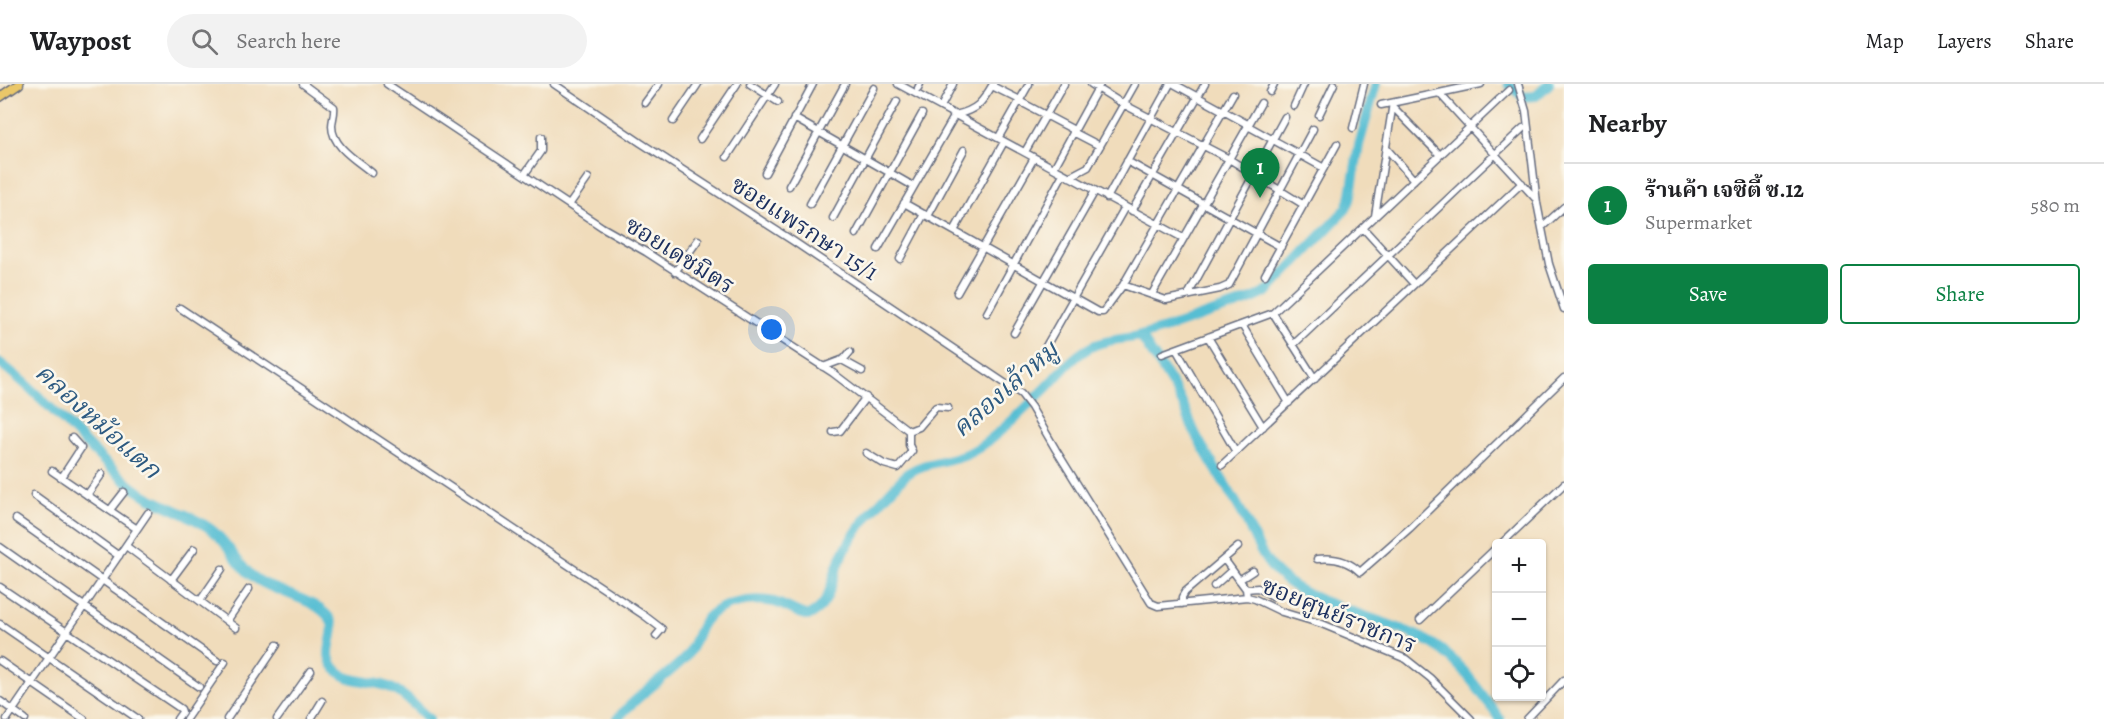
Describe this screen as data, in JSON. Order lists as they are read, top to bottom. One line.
{"streets":{"street":["ซอยแพรกษา 15/1","ซอยเดชมิตร","ซอยศูนย์ราชการ"]},"crossings":[["ซอยแพรกษา 15/1","ซอยศูนย์ราชการ"]],"water":["คลองเล้าหมู","คลองหม้อแตก"],"page":{"header":"Waypost","search":"Search here","nav":["Map","Layers","Share"],"heading":"Nearby","pins":"1","list":[{"mark":"1","name":"ร้านค้า เจซิตี้ ซ.12","note":"Supermarket","value":"580 m"}],"buttons":["Save","Share"],"map_buttons":["+","−"]}}
